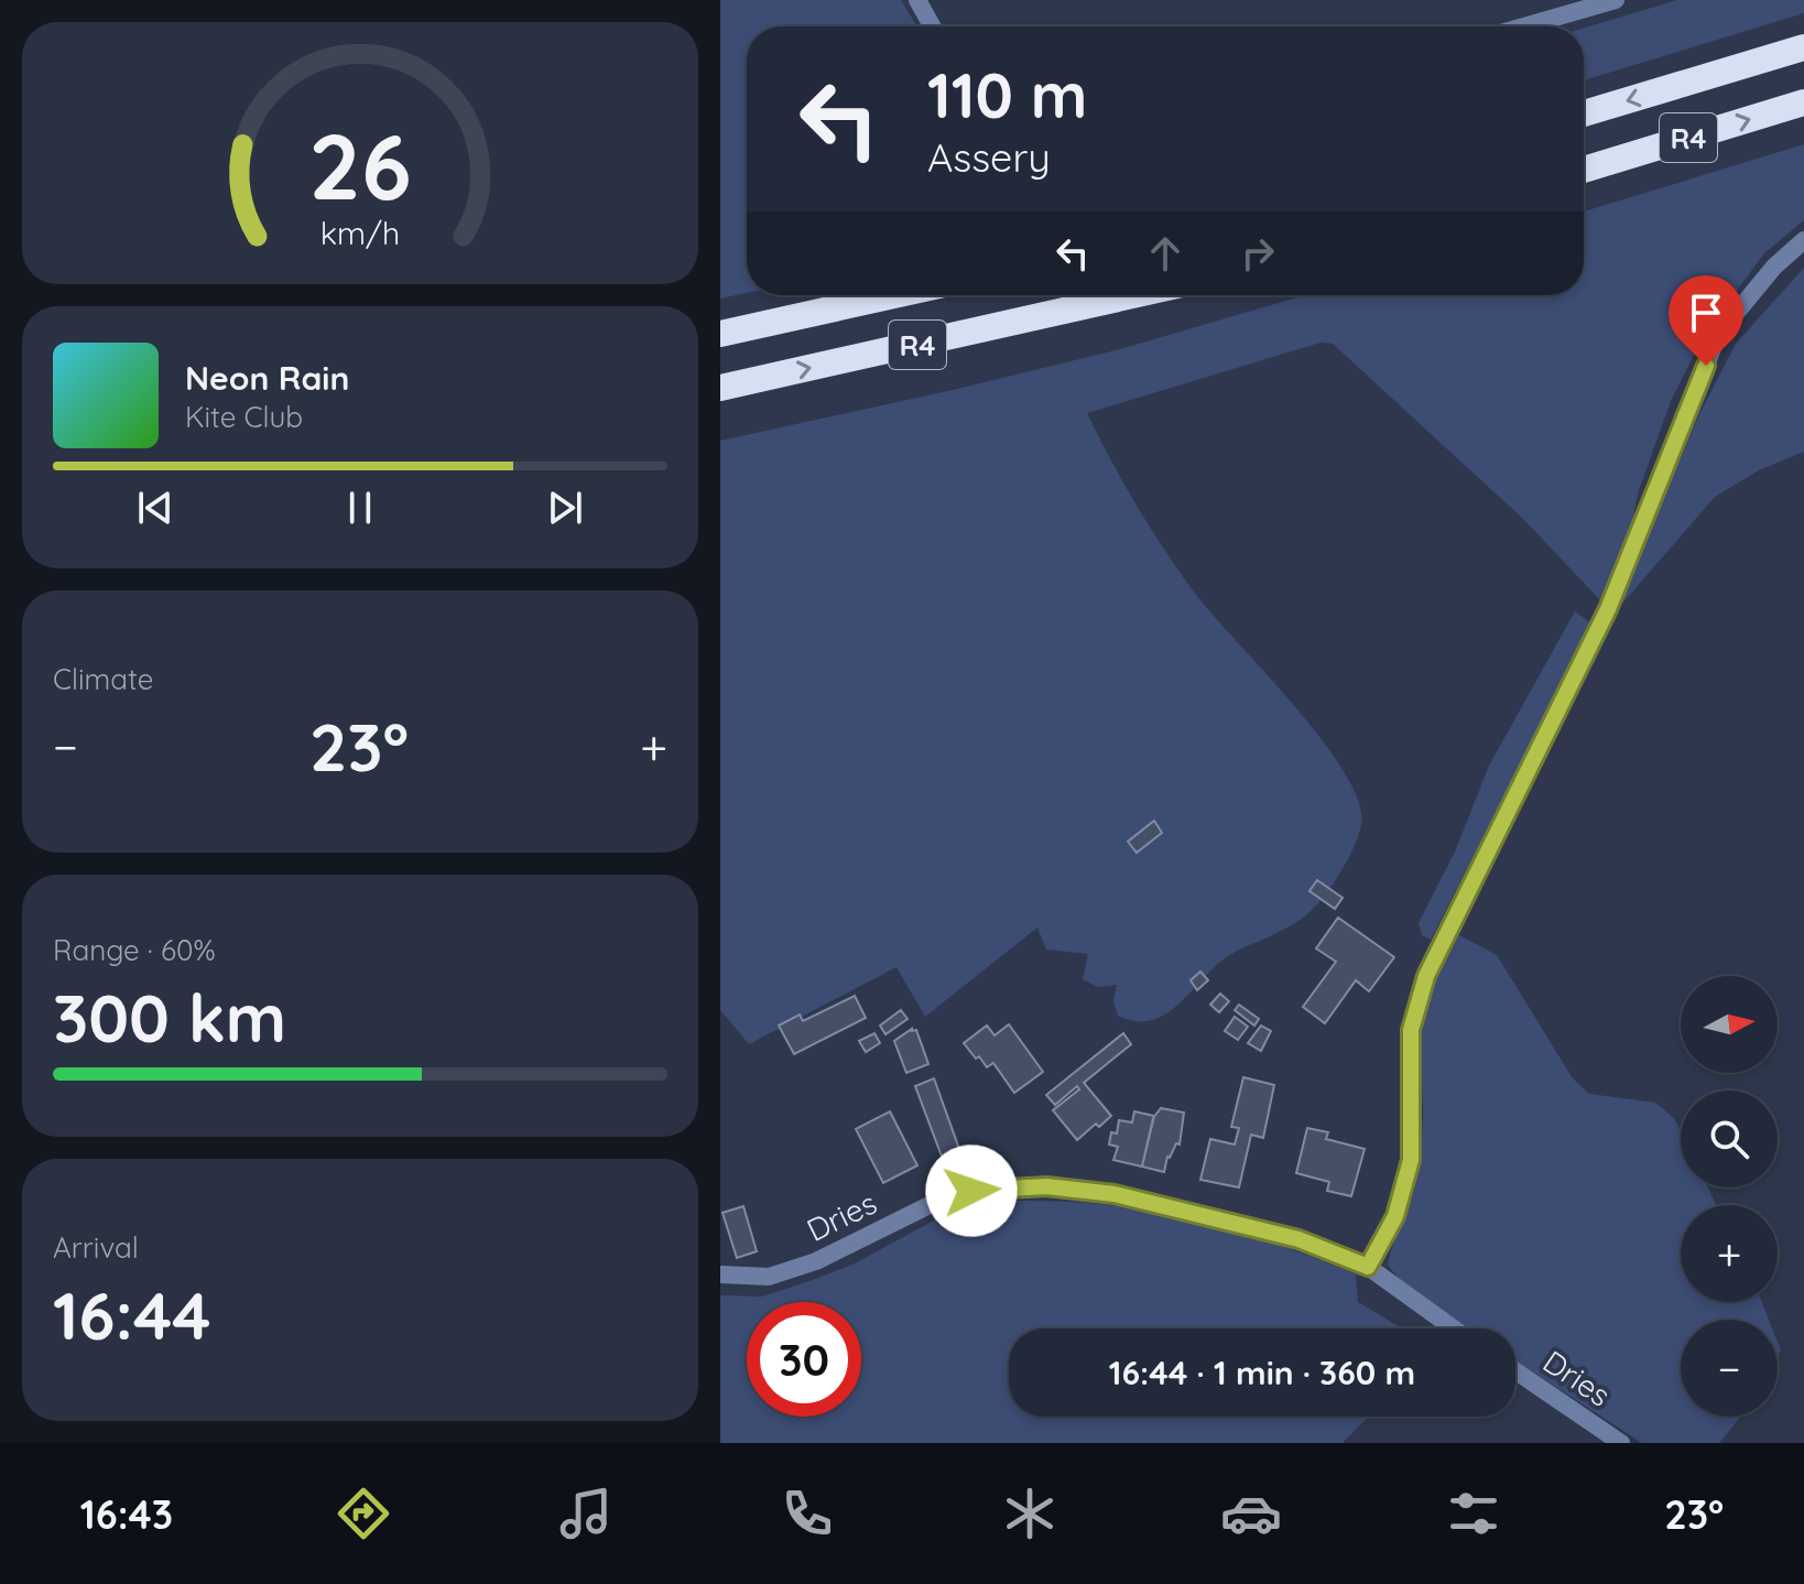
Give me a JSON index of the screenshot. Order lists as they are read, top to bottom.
{
  "streets": {
    "highway": ["R4"],
    "street": ["Dries"]
  },
  "north": "right",
  "page": {
    "turn": ["110 m", "Assery"],
    "song": ["Neon Rain", "Kite Club"],
    "tile": [
      "Climate",
      ["Range · 60%", "300 km"],
      ["Arrival", "16:44"]
    ],
    "heat": ["−", "23°", "+"],
    "map_buttons": ["+", "−"],
    "limit": "30",
    "trip": "16:44 · 1 min · 360 m",
    "tabs": ["16:43", "23°"],
    "gauge": ["26", "km/h"]
  }
}
